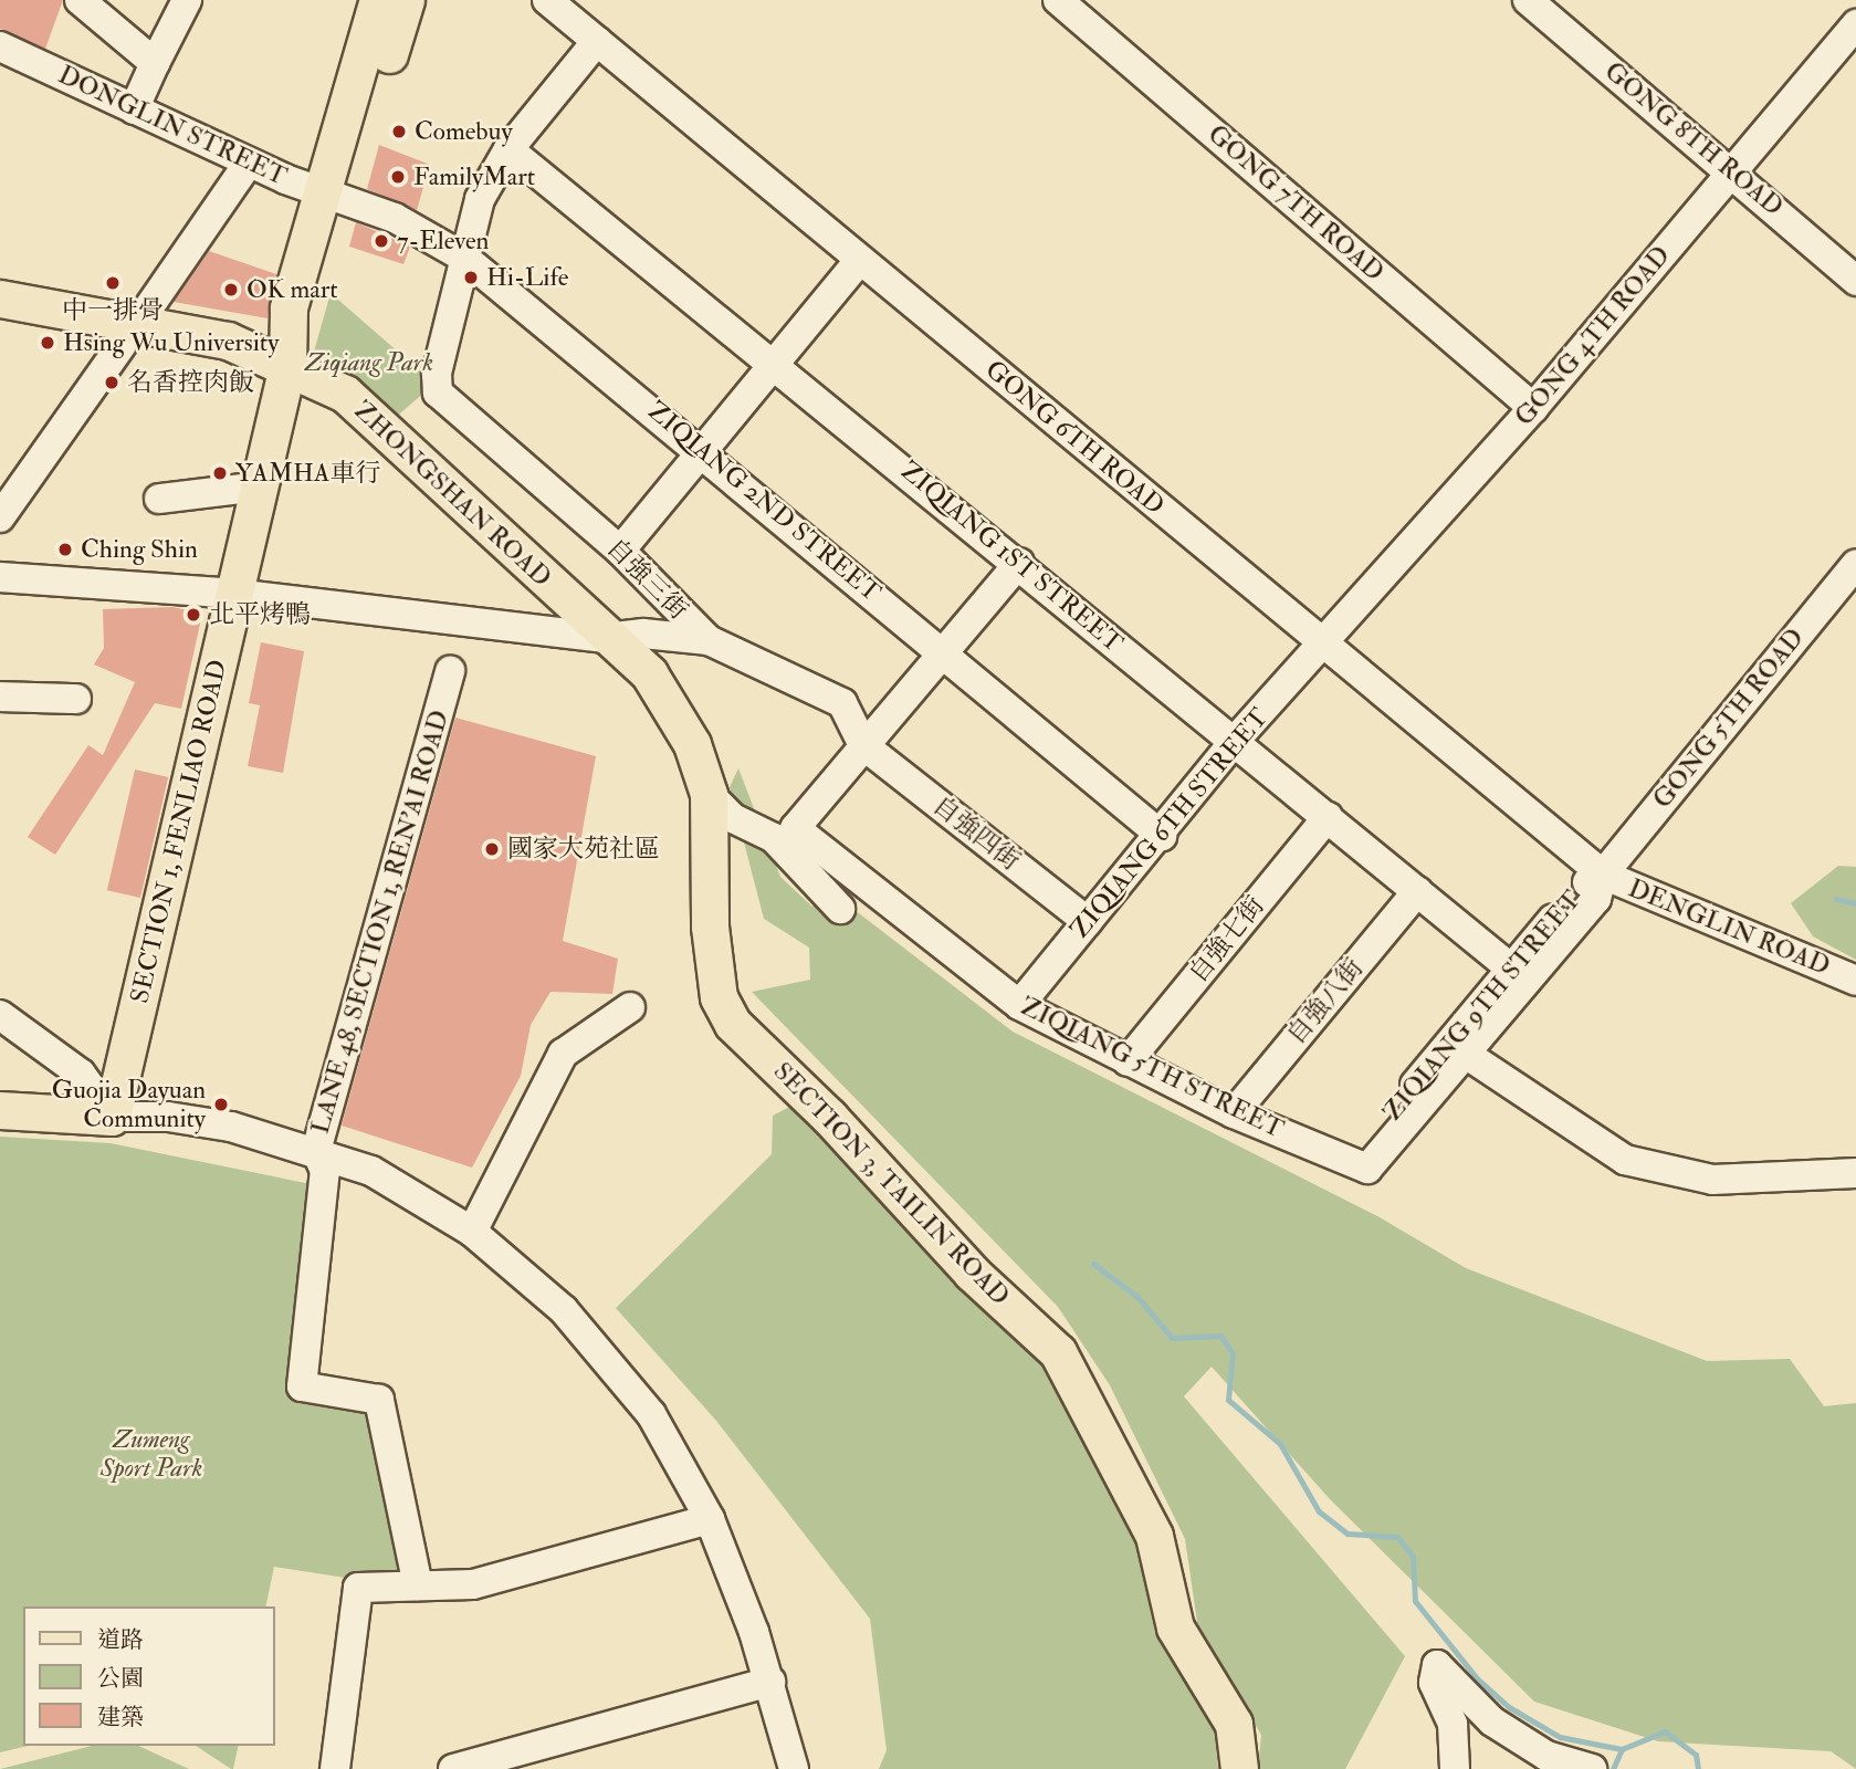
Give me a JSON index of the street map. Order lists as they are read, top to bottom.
{
  "streets": {
    "main road": ["ZHONGSHAN ROAD", "SECTION 1, FENLIAO ROAD", "SECTION 3, TAILIN ROAD"],
    "street": [
      "DONGLIN STREET",
      "GONG 8TH ROAD",
      "GONG 7TH ROAD",
      "GONG 4TH ROAD",
      "GONG 6TH ROAD",
      "ZIQIANG 2ND STREET",
      "ZIQIANG 1ST STREET",
      "自強三街",
      "GONG 5TH ROAD",
      "ZIQIANG 6TH STREET",
      "自強四街",
      "LANE 48, SECTION 1, REN'AI ROAD",
      "DENGLIN ROAD",
      "自強七街",
      "自強八街",
      "ZIQIANG 9TH STREET",
      "ZIQIANG 5TH STREET"
    ]
  },
  "crossings": [
    ["DONGLIN STREET", "ZIQIANG 2ND STREET"],
    ["DONGLIN STREET", "SECTION 1, FENLIAO ROAD"],
    ["GONG 8TH ROAD", "GONG 4TH ROAD"],
    ["GONG 7TH ROAD", "GONG 4TH ROAD"],
    ["GONG 4TH ROAD", "GONG 6TH ROAD"],
    ["GONG 4TH ROAD", "ZIQIANG 6TH STREET"],
    ["GONG 6TH ROAD", "GONG 5TH ROAD"],
    ["GONG 6TH ROAD", "ZIQIANG 6TH STREET"],
    ["GONG 6TH ROAD", "DENGLIN ROAD"],
    ["GONG 6TH ROAD", "ZIQIANG 9TH STREET"],
    ["ZHONGSHAN ROAD", "SECTION 1, FENLIAO ROAD"],
    ["ZHONGSHAN ROAD", "SECTION 3, TAILIN ROAD"],
    ["ZIQIANG 2ND STREET", "自強三街"],
    ["ZIQIANG 2ND STREET", "ZIQIANG 6TH STREET"],
    ["ZIQIANG 2ND STREET", "SECTION 1, FENLIAO ROAD"],
    ["ZIQIANG 2ND STREET", "ZIQIANG 5TH STREET"],
    ["ZIQIANG 1ST STREET", "ZIQIANG 6TH STREET"],
    ["ZIQIANG 1ST STREET", "自強七街"],
    ["ZIQIANG 1ST STREET", "自強八街"],
    ["ZIQIANG 1ST STREET", "ZIQIANG 9TH STREET"],
    ["ZIQIANG 1ST STREET", "ZIQIANG 5TH STREET"],
    ["自強三街", "自強四街"],
    ["自強三街", "ZIQIANG 5TH STREET"],
    ["GONG 5TH ROAD", "DENGLIN ROAD"],
    ["GONG 5TH ROAD", "ZIQIANG 9TH STREET"],
    ["ZIQIANG 6TH STREET", "自強四街"],
    ["ZIQIANG 6TH STREET", "ZIQIANG 5TH STREET"],
    ["自強四街", "ZIQIANG 5TH STREET"],
    ["DENGLIN ROAD", "ZIQIANG 9TH STREET"],
    ["自強七街", "ZIQIANG 5TH STREET"],
    ["自強八街", "ZIQIANG 5TH STREET"],
    ["ZIQIANG 9TH STREET", "ZIQIANG 5TH STREET"]
  ],
  "parks": ["Ziqiang Park", "Zumeng Sport Park"],
  "places": [
    "Comebuy",
    "FamilyMart",
    "7-Eleven",
    "Hi-Life",
    "中一排骨",
    "OK mart",
    "Hsing Wu University",
    "名香控肉飯",
    "YAMHA車行",
    "Ching Shin",
    "北平烤鴨",
    "國家大苑社區",
    "Guojia Dayuan Community"
  ],
  "legend": ["道路", "公園", "建築"]
}
